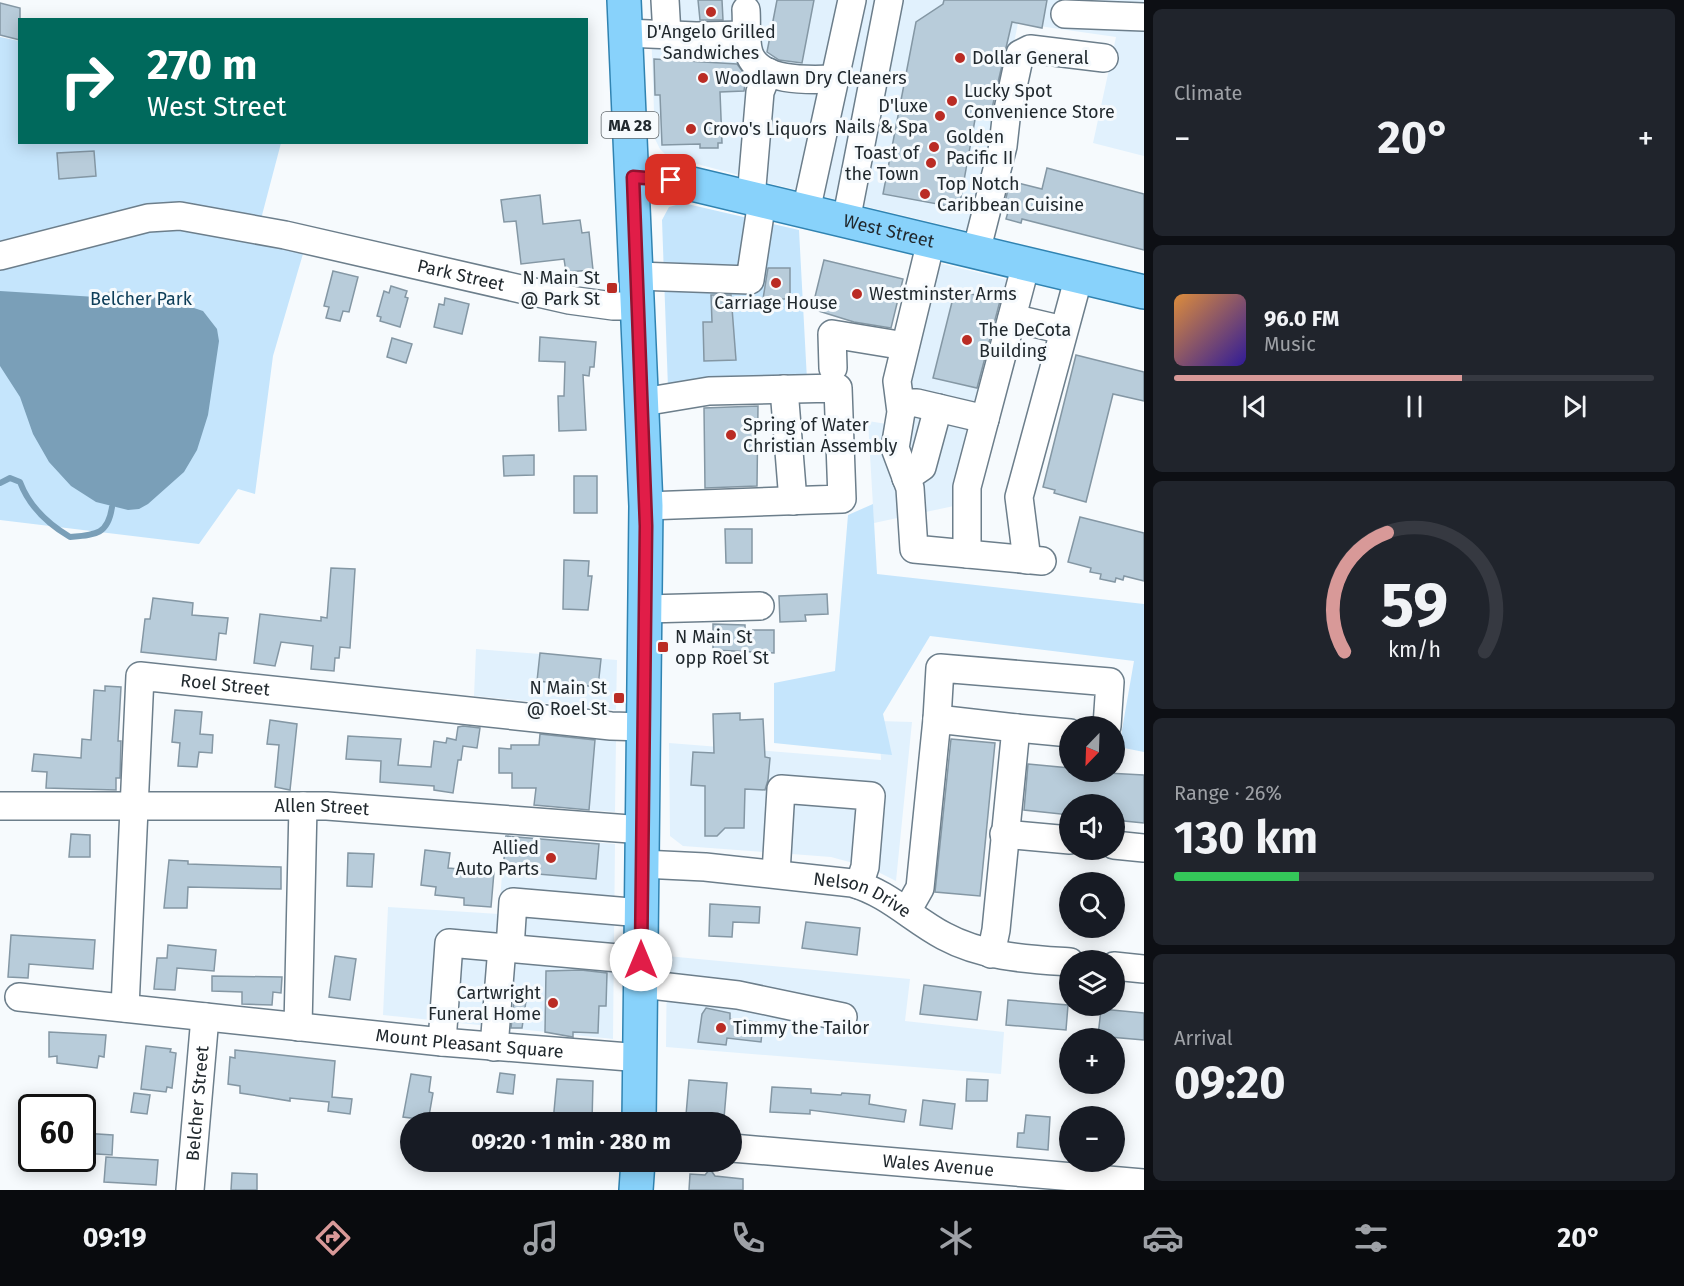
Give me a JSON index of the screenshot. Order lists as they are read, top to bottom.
{
  "streets": {
    "main road": ["MA 28", "West Street"],
    "street": [
      "Park Street",
      "Roel Street",
      "Allen Street",
      "Nelson Drive",
      "Mount Pleasant Square",
      "Belcher Street",
      "Wales Avenue"
    ]
  },
  "crossings": [
    ["MA 28", "West Street"],
    ["MA 28", "Park Street"],
    ["MA 28", "Roel Street"],
    ["MA 28", "Allen Street"],
    ["MA 28", "Nelson Drive"],
    ["MA 28", "Mount Pleasant Square"],
    ["West Street", "Park Street"],
    ["Roel Street", "Allen Street"],
    ["Roel Street", "Mount Pleasant Square"],
    ["Mount Pleasant Square", "Belcher Street"]
  ],
  "parks": ["Belcher Park"],
  "places": {
    "other": [
      "D'Angelo Grilled Sandwiches",
      "Dollar General",
      "Woodlawn Dry Cleaners",
      "Lucky Spot Convenience Store",
      "D'luxe Nails & Spa",
      "Crovo's Liquors",
      "Golden Pacific II",
      "Toast of the Town",
      "Top Notch Caribbean Cuisine",
      "Carriage House",
      "Westminster Arms",
      "The DeCota Building",
      "Spring of Water Christian Assembly",
      "Allied Auto Parts",
      "Cartwright Funeral Home",
      "Timmy the Tailor"
    ],
    "transit": ["N Main St @ Park St", "N Main St opp Roel St", "N Main St @ Roel St"]
  },
  "north": "bottom left",
  "page": {
    "tile": [
      "Climate",
      ["Range · 26%", "130 km"],
      ["Arrival", "09:20"]
    ],
    "turn": ["270 m", "West Street"],
    "heat": ["−", "20°", "+"],
    "song": ["96.0 FM", "Music"],
    "map_buttons": ["+", "−"],
    "limit": "60",
    "trip": "09:20 · 1 min · 280 m",
    "tabs": ["09:19", "20°"],
    "gauge": ["59", "km/h"]
  }
}
